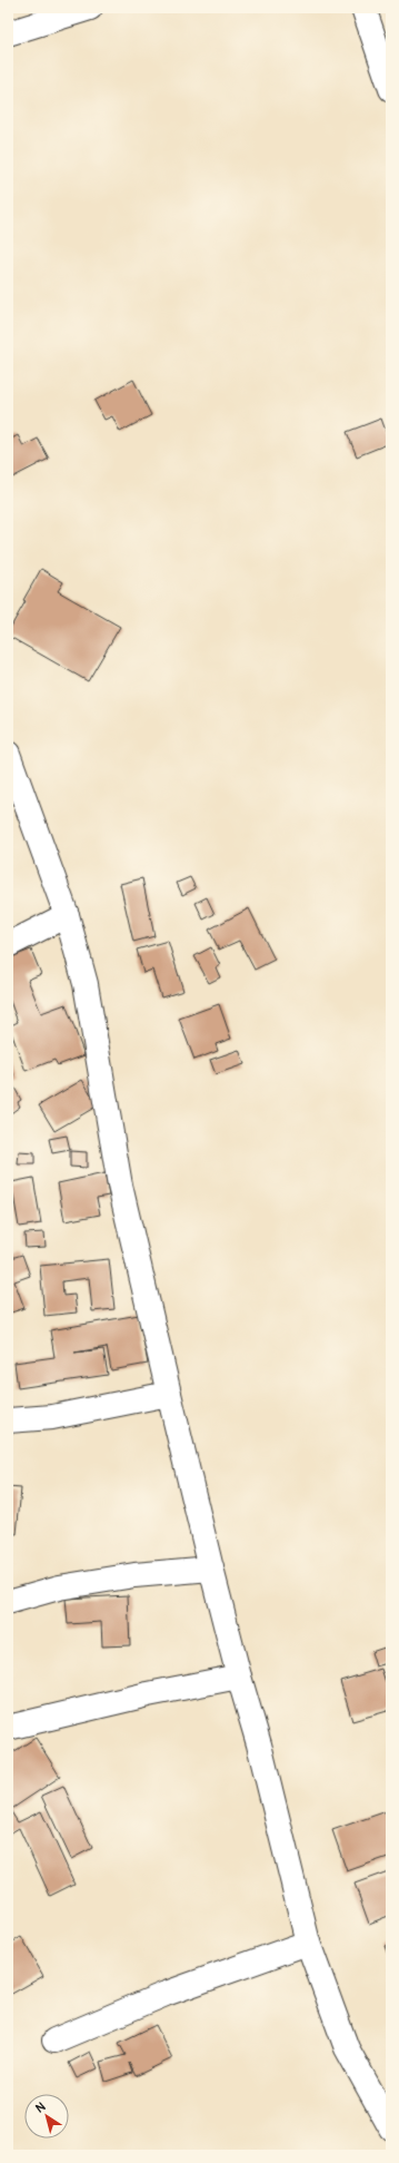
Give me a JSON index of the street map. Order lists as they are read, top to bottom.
{
  "north": "top left"
}
